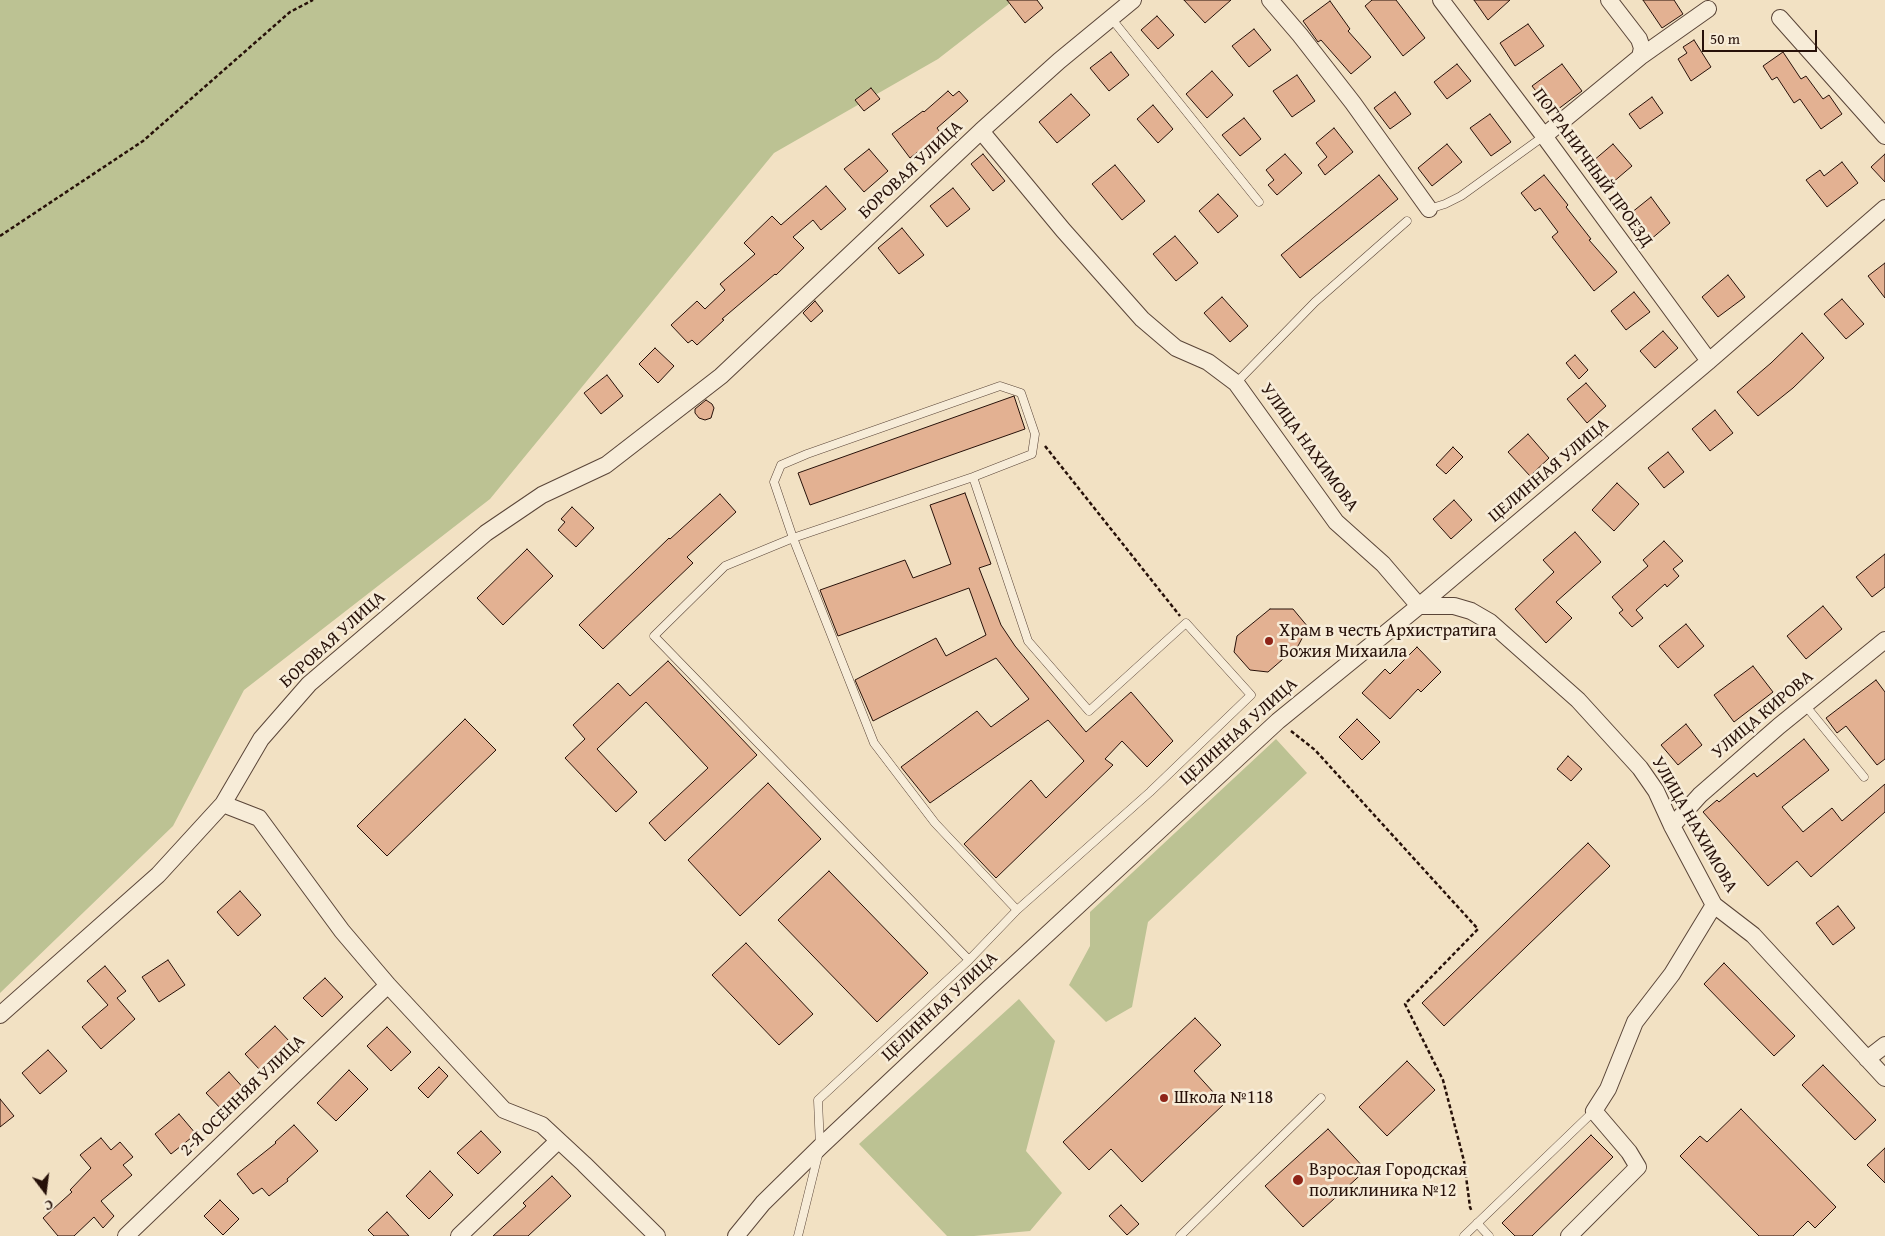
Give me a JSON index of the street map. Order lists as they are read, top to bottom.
{
  "streets": {
    "street": [
      "ПОГРАНИЧНЫЙ ПРОЕЗД",
      "БОРОВАЯ УЛИЦА",
      "УЛИЦА НАХИМОВА",
      "ЦЕЛИННАЯ УЛИЦА",
      "УЛИЦА КИРОВА",
      "2-Я ОСЕННЯЯ УЛИЦА"
    ]
  },
  "crossings": [
    ["ПОГРАНИЧНЫЙ ПРОЕЗД", "ЦЕЛИННАЯ УЛИЦА"],
    ["БОРОВАЯ УЛИЦА", "УЛИЦА НАХИМОВА"],
    ["УЛИЦА НАХИМОВА", "ЦЕЛИННАЯ УЛИЦА"],
    ["УЛИЦА НАХИМОВА", "УЛИЦА КИРОВА"]
  ],
  "places": ["Храм в честь Архистратига Божия Михаила", "Школа №118", "Взрослая Городская поликлиника №12"],
  "scale_bar": "50 m",
  "north": "bottom"
}
